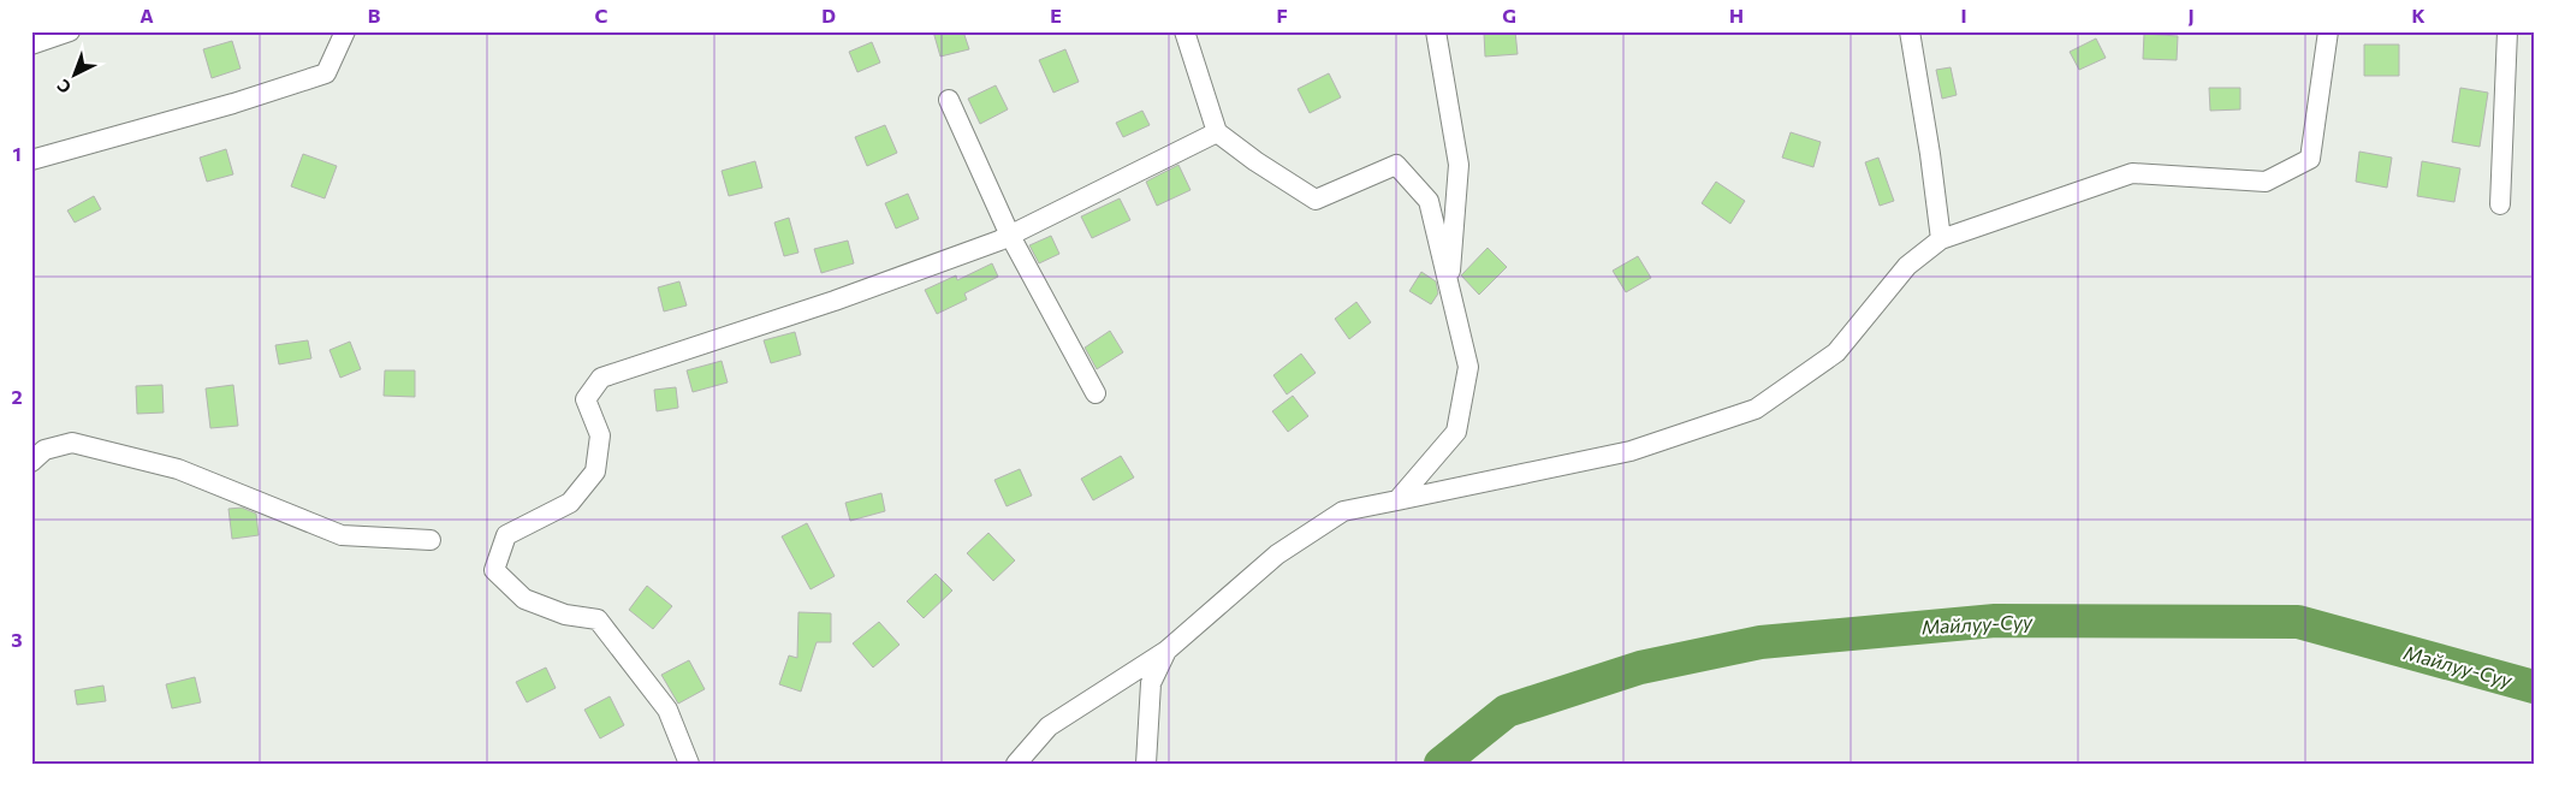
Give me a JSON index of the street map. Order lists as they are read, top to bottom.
{
  "water": ["Майлуу-Суу"],
  "north": "bottom left",
  "grid": {
    "columns": [
      "A",
      "B",
      "C",
      "D",
      "E",
      "F",
      "G",
      "H",
      "I",
      "J",
      "K"
    ],
    "rows": ["1", "2", "3"]
  }
}
